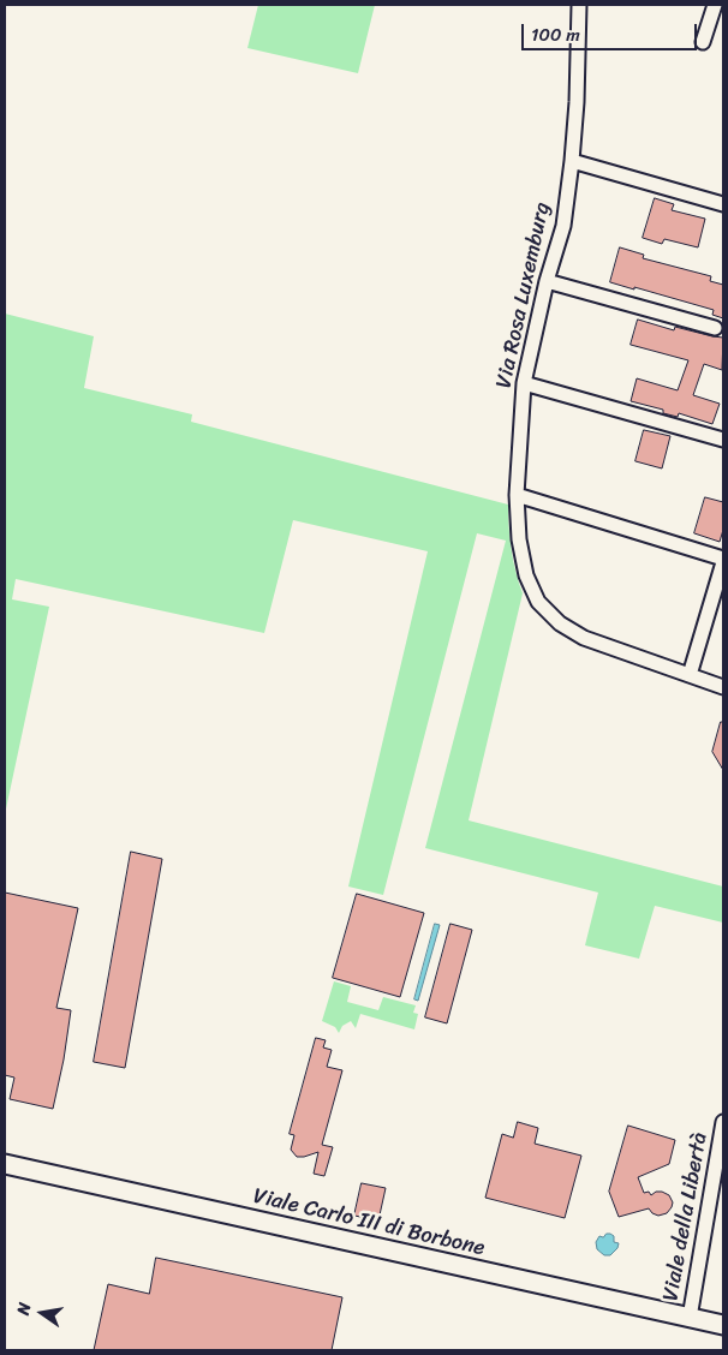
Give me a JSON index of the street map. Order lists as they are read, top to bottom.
{
  "streets": {
    "main road": ["Viale Carlo III di Borbone"],
    "street": ["Via Rosa Luxemburg", "Viale della Libertà"]
  },
  "crossings": [
    ["Viale della Libertà", "Viale Carlo III di Borbone"]
  ],
  "scale_bar": "100 m",
  "north": "left"
}
